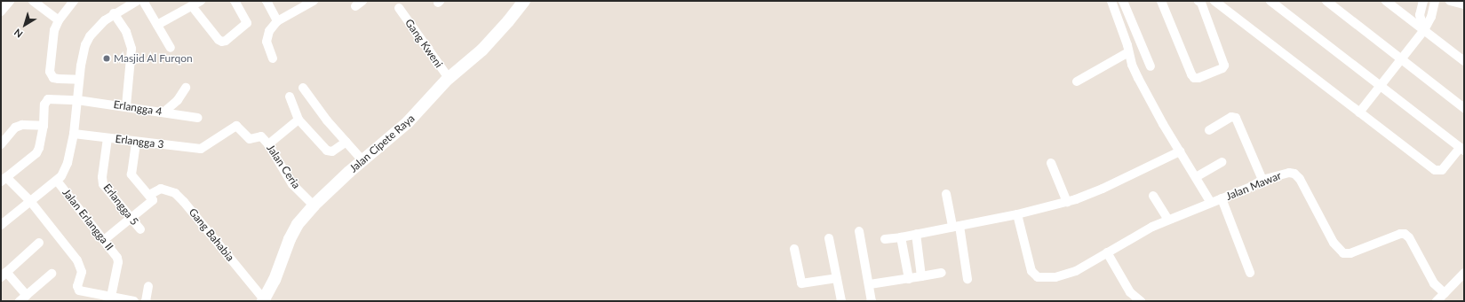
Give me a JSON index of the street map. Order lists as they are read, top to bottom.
{
  "streets": {
    "main road": ["Jalan Cipete Raya"],
    "street": [
      "Gang Kweni",
      "Erlangga 4",
      "Erlangga 3",
      "Jalan Ceria",
      "Jalan Mawar",
      "Erlangga 5",
      "Jalan Erlangga II",
      "Gang Bahabia"
    ]
  },
  "crossings": [
    ["Gang Kweni", "Jalan Cipete Raya"],
    ["Erlangga 3", "Jalan Ceria"],
    ["Erlangga 3", "Erlangga 5"],
    ["Jalan Cipete Raya", "Jalan Ceria"],
    ["Jalan Cipete Raya", "Gang Bahabia"]
  ],
  "places": ["Masjid Al Furqon"],
  "north": "bottom left"
}
